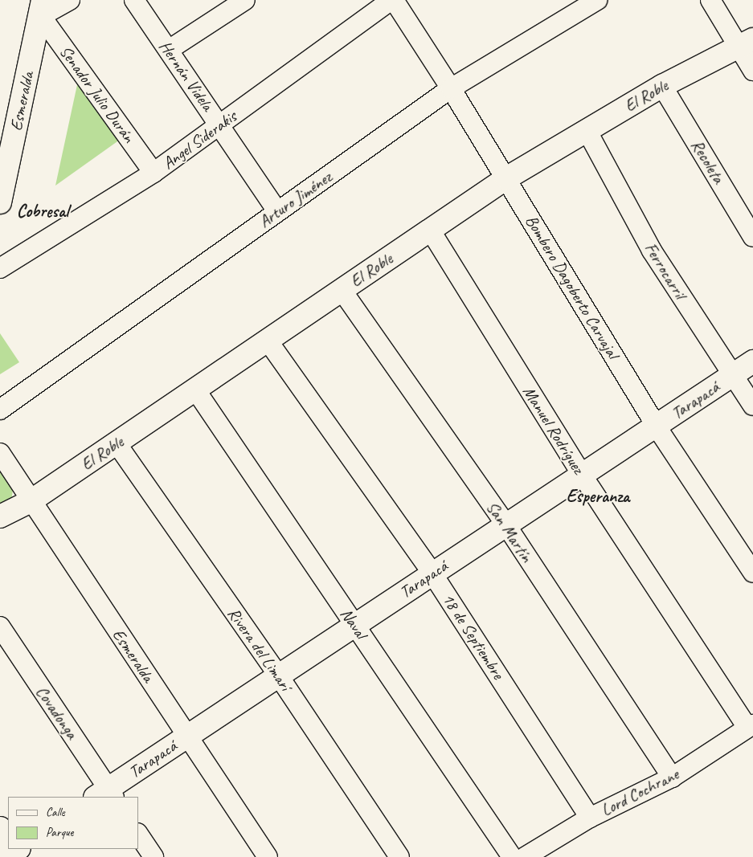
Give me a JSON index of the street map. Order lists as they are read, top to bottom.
{
  "streets": {
    "street": [
      "Hernán Videla",
      "Senador Julio Durán",
      "El Roble",
      "Esmeralda",
      "Angel Siderakis",
      "Recoleta",
      "Arturo Jiménez",
      "Ferrocarril",
      "Bombero Dagoberto Carvajal",
      "Tarapacá",
      "Manuel Rodríguez",
      "San Martín",
      "Naval",
      "18 de Septiembre",
      "Rivera del Limarí",
      "Covadonga",
      "Lord Cochrane"
    ]
  },
  "crossings": [
    ["Hernán Videla", "Angel Siderakis"],
    ["Hernán Videla", "Arturo Jiménez"],
    ["Senador Julio Durán", "Esmeralda"],
    ["Senador Julio Durán", "Angel Siderakis"],
    ["El Roble", "Esmeralda"],
    ["El Roble", "Recoleta"],
    ["El Roble", "Ferrocarril"],
    ["El Roble", "Bombero Dagoberto Carvajal"],
    ["El Roble", "Manuel Rodríguez"],
    ["El Roble", "San Martín"],
    ["El Roble", "Naval"],
    ["El Roble", "18 de Septiembre"],
    ["El Roble", "Rivera del Limarí"],
    ["Esmeralda", "Tarapacá"],
    ["Angel Siderakis", "Bombero Dagoberto Carvajal"],
    ["Arturo Jiménez", "Bombero Dagoberto Carvajal"],
    ["Ferrocarril", "Tarapacá"],
    ["Bombero Dagoberto Carvajal", "Tarapacá"],
    ["Tarapacá", "Manuel Rodríguez"],
    ["Tarapacá", "San Martín"],
    ["Tarapacá", "Naval"],
    ["Tarapacá", "18 de Septiembre"],
    ["Tarapacá", "Rivera del Limarí"],
    ["Tarapacá", "Covadonga"],
    ["Manuel Rodríguez", "Lord Cochrane"],
    ["San Martín", "Lord Cochrane"],
    ["18 de Septiembre", "Lord Cochrane"]
  ],
  "districts": ["Cobresal", "Esperanza"],
  "legend": ["Calle", "Parque"]
}
